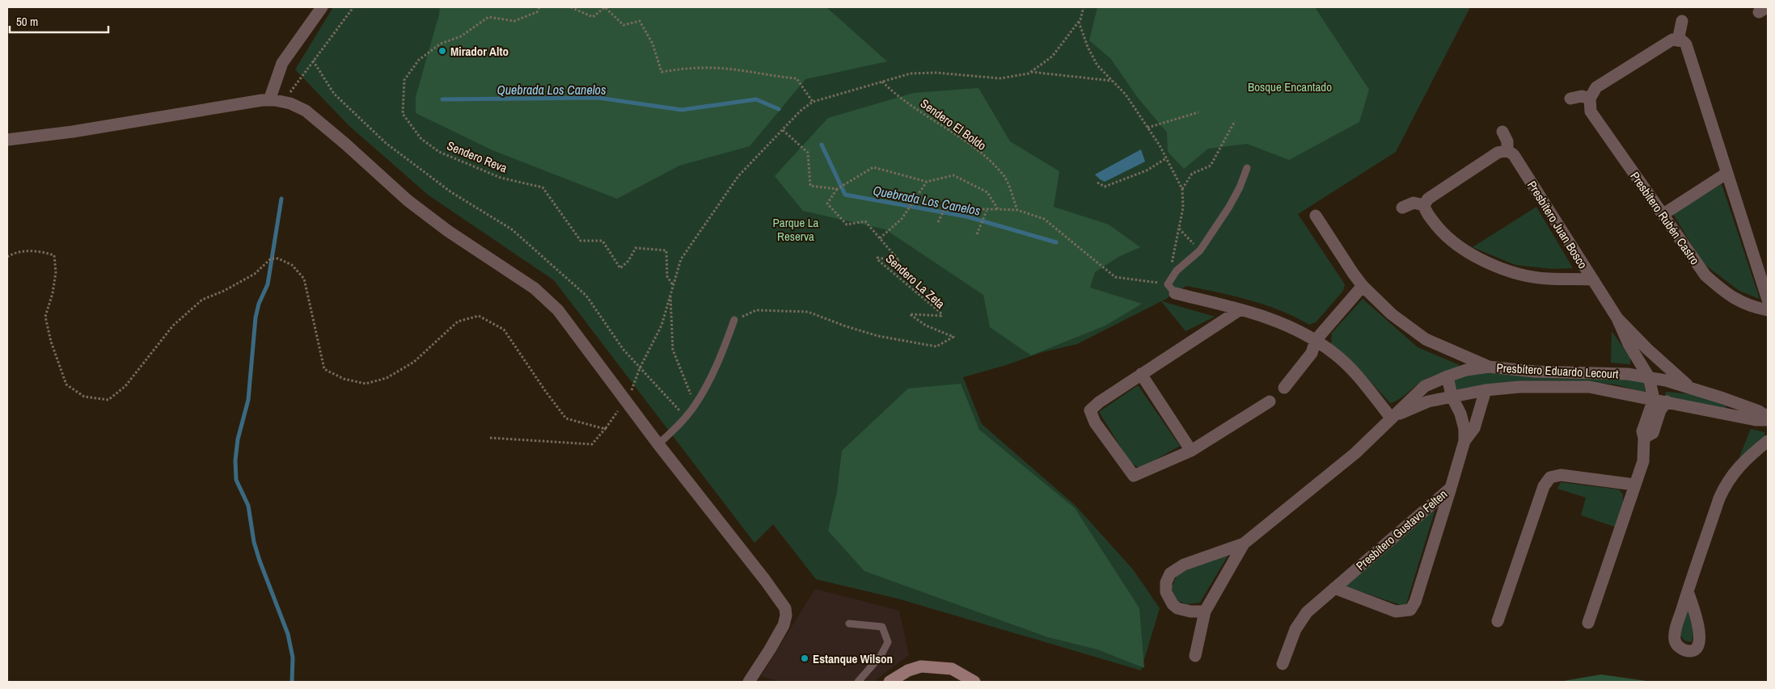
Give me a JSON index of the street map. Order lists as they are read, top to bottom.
{
  "streets": {
    "street": [
      "Presbítero Rubén Castro",
      "Presbítero Juan Bosco",
      "Presbítero Eduardo Lecourt",
      "Presbítero Gustavo Felten"
    ],
    "path": ["Sendero El Boldo", "Sendero Reva", "Sendero La Zeta"]
  },
  "crossings": [
    ["Presbítero Juan Bosco", "Presbítero Eduardo Lecourt"],
    ["Presbítero Eduardo Lecourt", "Presbítero Gustavo Felten"]
  ],
  "water": ["Quebrada Los Canelos"],
  "parks": ["Bosque Encantado", "Parque La Reserva"],
  "places": ["Mirador Alto", "Estanque Wilson"],
  "scale_bar": "50 m"
}
